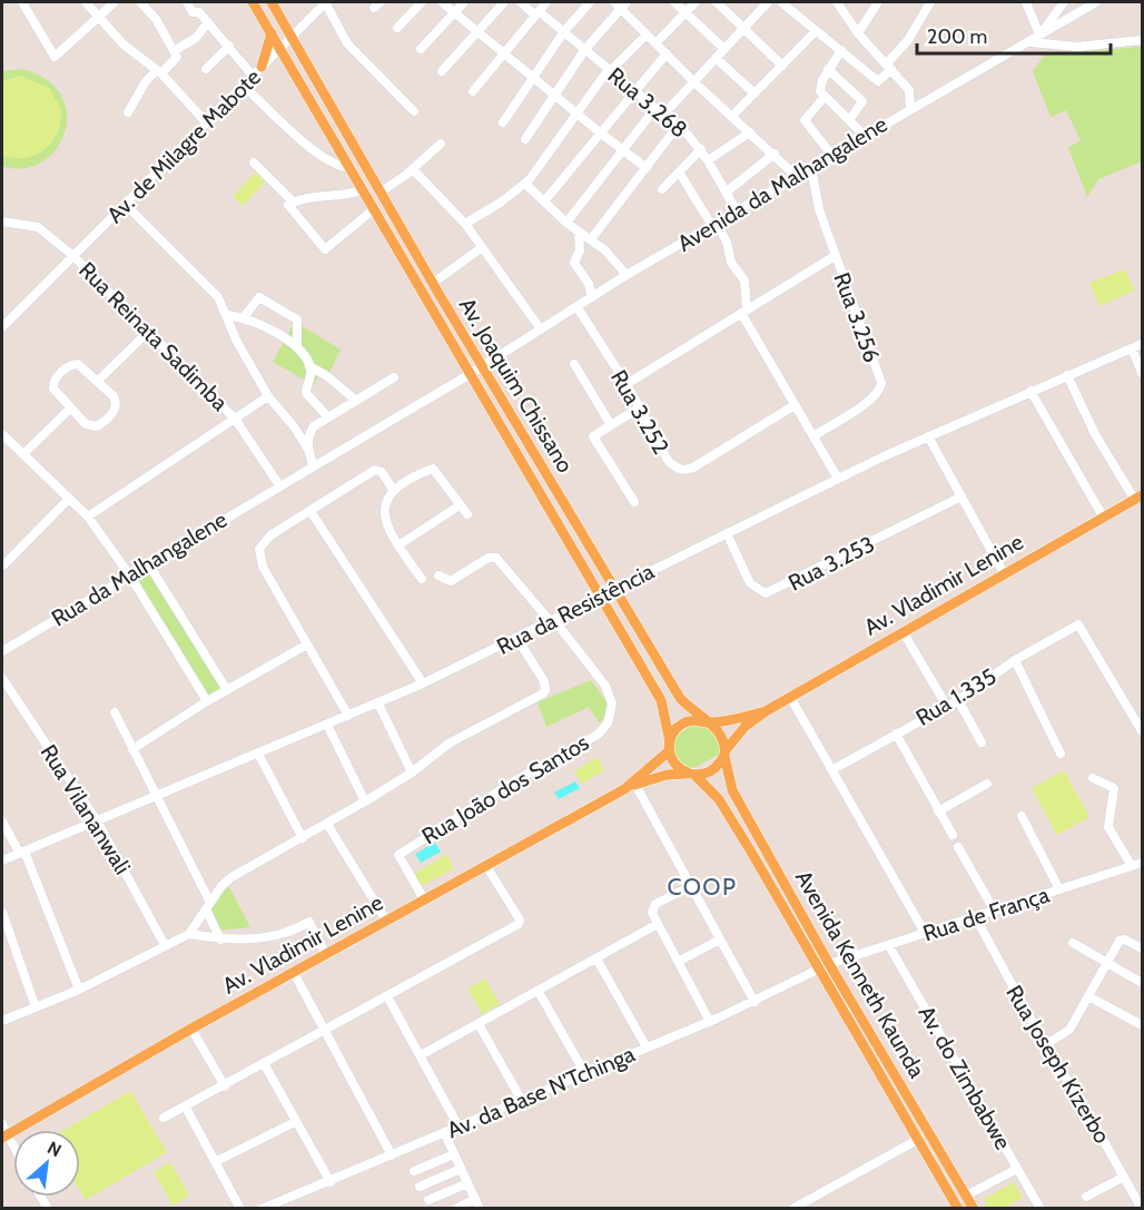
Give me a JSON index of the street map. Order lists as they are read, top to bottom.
{
  "streets": {
    "main road": ["Av. Joaquim Chissano", "Av. Vladimir Lenine", "Avenida Kenneth Kaunda"],
    "street": [
      "Rua 3.268",
      "Av. de Milagre Mabote",
      "Avenida da Malhangalene",
      "Rua 3.256",
      "Rua Reinata Sadimba",
      "Rua 3.252",
      "Rua 3.253",
      "Rua da Malhangalene",
      "Rua da Resistência",
      "Rua 1.335",
      "Rua João dos Santos",
      "Rua Vilananwali",
      "Rua de França",
      "Rua Joseph Kizerbo",
      "Av. do Zimbabwe",
      "Av. da Base N'Tchinga"
    ]
  },
  "crossings": [
    ["Rua 3.268", "Avenida da Malhangalene"],
    ["Av. de Milagre Mabote", "Rua Reinata Sadimba"],
    ["Av. de Milagre Mabote", "Av. Joaquim Chissano"],
    ["Avenida da Malhangalene", "Rua 3.256"],
    ["Avenida da Malhangalene", "Av. Joaquim Chissano"],
    ["Avenida da Malhangalene", "Rua 3.252"],
    ["Avenida da Malhangalene", "Rua da Malhangalene"],
    ["Rua Reinata Sadimba", "Rua da Malhangalene"],
    ["Av. Joaquim Chissano", "Rua da Malhangalene"],
    ["Av. Joaquim Chissano", "Av. Vladimir Lenine"],
    ["Av. Joaquim Chissano", "Rua da Resistência"],
    ["Av. Joaquim Chissano", "Avenida Kenneth Kaunda"],
    ["Rua 3.253", "Rua da Resistência"],
    ["Av. Vladimir Lenine", "Rua João dos Santos"],
    ["Av. Vladimir Lenine", "Avenida Kenneth Kaunda"],
    ["Rua da Resistência", "Rua João dos Santos"],
    ["Rua da Resistência", "Rua Vilananwali"],
    ["Rua de França", "Avenida Kenneth Kaunda"],
    ["Rua de França", "Rua Joseph Kizerbo"],
    ["Rua de França", "Av. do Zimbabwe"],
    ["Rua de França", "Av. da Base N'Tchinga"],
    ["Avenida Kenneth Kaunda", "Av. da Base N'Tchinga"]
  ],
  "districts": ["COOP"],
  "scale_bar": "200 m",
  "north": "top right"
}
